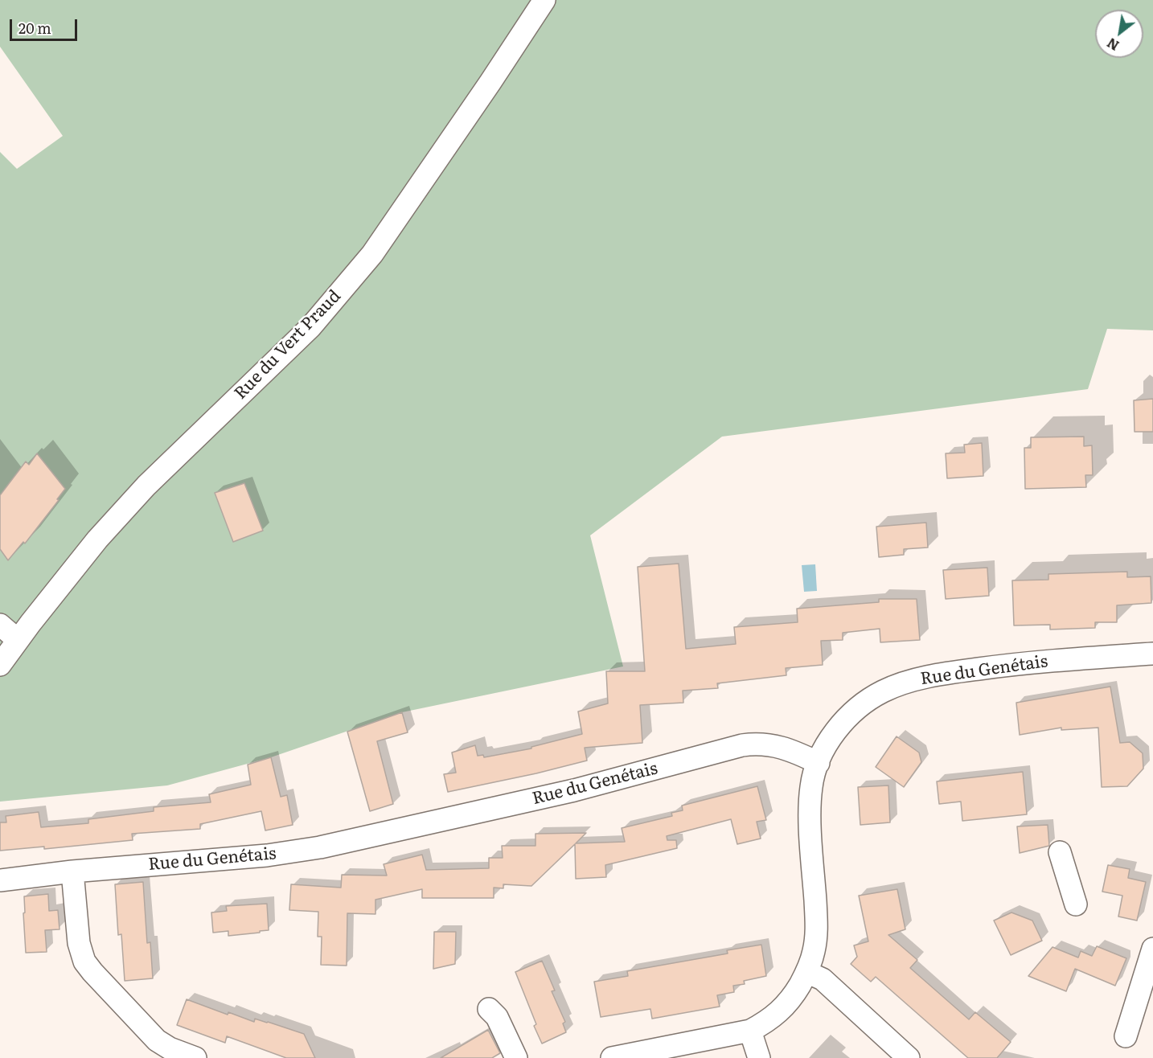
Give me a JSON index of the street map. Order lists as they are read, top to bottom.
{
  "streets": {
    "street": ["Rue du Vert Praud", "Rue du Genétais"]
  },
  "scale_bar": "20 m",
  "north": "bottom left"
}
